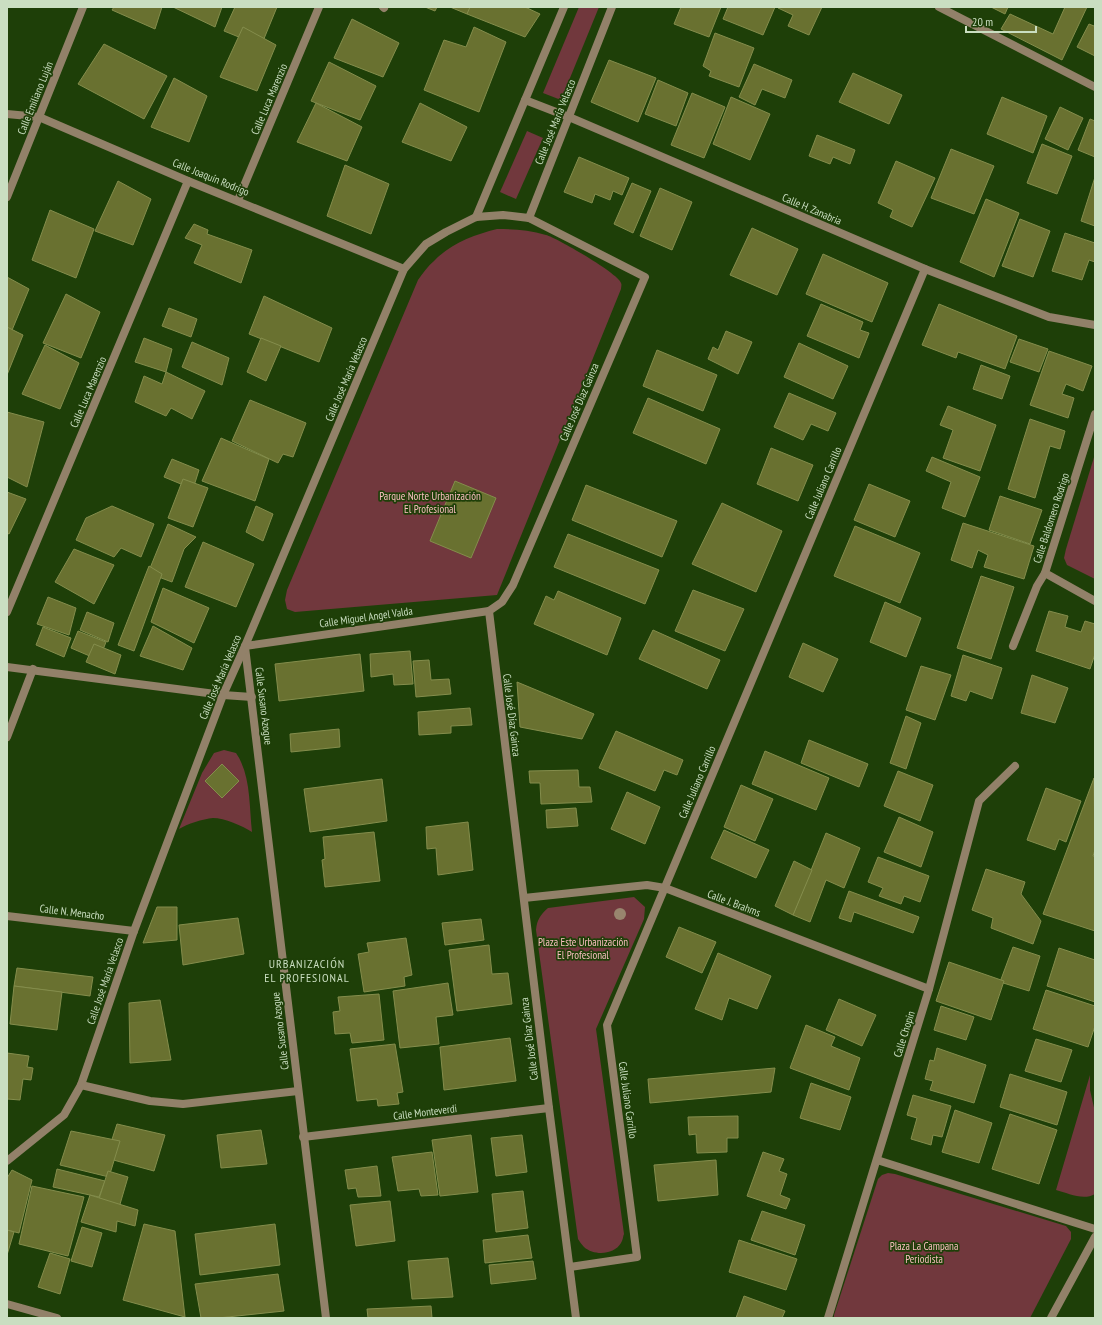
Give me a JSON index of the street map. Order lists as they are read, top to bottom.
{
  "streets": {
    "street": [
      "Calle Emiliano Luján",
      "Calle Luca Marenzio",
      "Calle José María Velasco",
      "Calle Joaquín Rodrigo",
      "Calle H. Zanabria",
      "Calle José Díaz Gainza",
      "Calle Juliano Carrillo",
      "Calle Baldomero Rodrigo",
      "Calle Miguel Angel Valda",
      "Calle Susano Azogue",
      "Calle J. Brahms",
      "Calle N. Menacho",
      "Calle Chopin",
      "Calle Monteverdi"
    ]
  },
  "crossings": [
    ["Calle Emiliano Luján", "Calle Joaquín Rodrigo"],
    ["Calle Luca Marenzio", "Calle Joaquín Rodrigo"],
    ["Calle José María Velasco", "Calle Joaquín Rodrigo"],
    ["Calle José María Velasco", "Calle H. Zanabria"],
    ["Calle José María Velasco", "Calle José Díaz Gainza"],
    ["Calle José María Velasco", "Calle Miguel Angel Valda"],
    ["Calle José María Velasco", "Calle Susano Azogue"],
    ["Calle José María Velasco", "Calle N. Menacho"],
    ["Calle H. Zanabria", "Calle Juliano Carrillo"],
    ["Calle José Díaz Gainza", "Calle Juliano Carrillo"],
    ["Calle José Díaz Gainza", "Calle Miguel Angel Valda"],
    ["Calle José Díaz Gainza", "Calle J. Brahms"],
    ["Calle José Díaz Gainza", "Calle Monteverdi"],
    ["Calle Juliano Carrillo", "Calle J. Brahms"],
    ["Calle Miguel Angel Valda", "Calle Susano Azogue"],
    ["Calle Susano Azogue", "Calle Monteverdi"],
    ["Calle J. Brahms", "Calle Chopin"]
  ],
  "districts": ["URBANIZACIÓN EL PROFESIONAL"],
  "parks": ["Parque Norte Urbanización El Profesional", "Plaza Este Urbanización El Profesional", "Plaza La Campana Periodista"],
  "scale_bar": "20 m"
}
